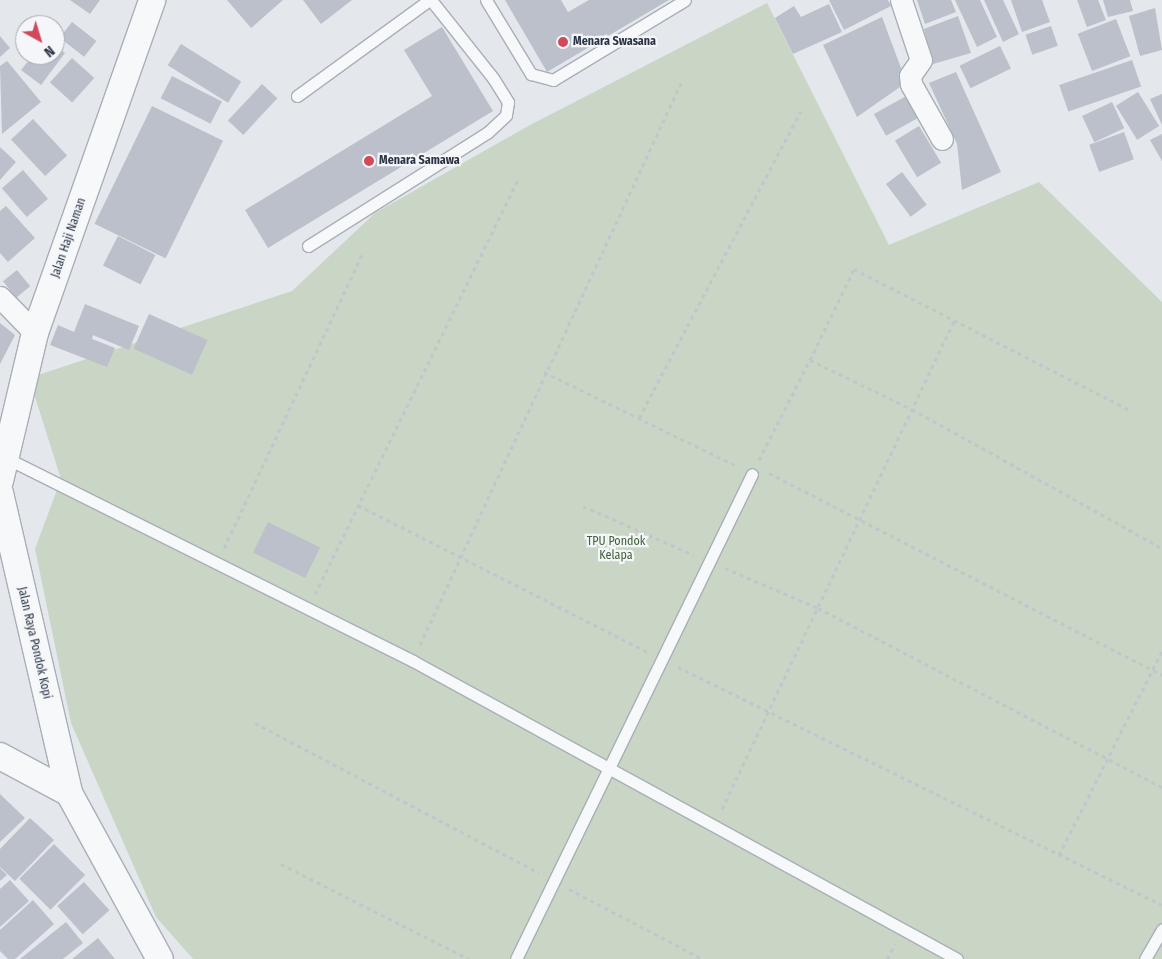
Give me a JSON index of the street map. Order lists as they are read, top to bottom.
{
  "streets": {
    "street": ["Jalan Haji Naman", "Jalan Raya Pondok Kopi"]
  },
  "parks": ["TPU Pondok Kelapa"],
  "places": ["Menara Swasana", "Menara Samawa"],
  "north": "bottom right"
}
